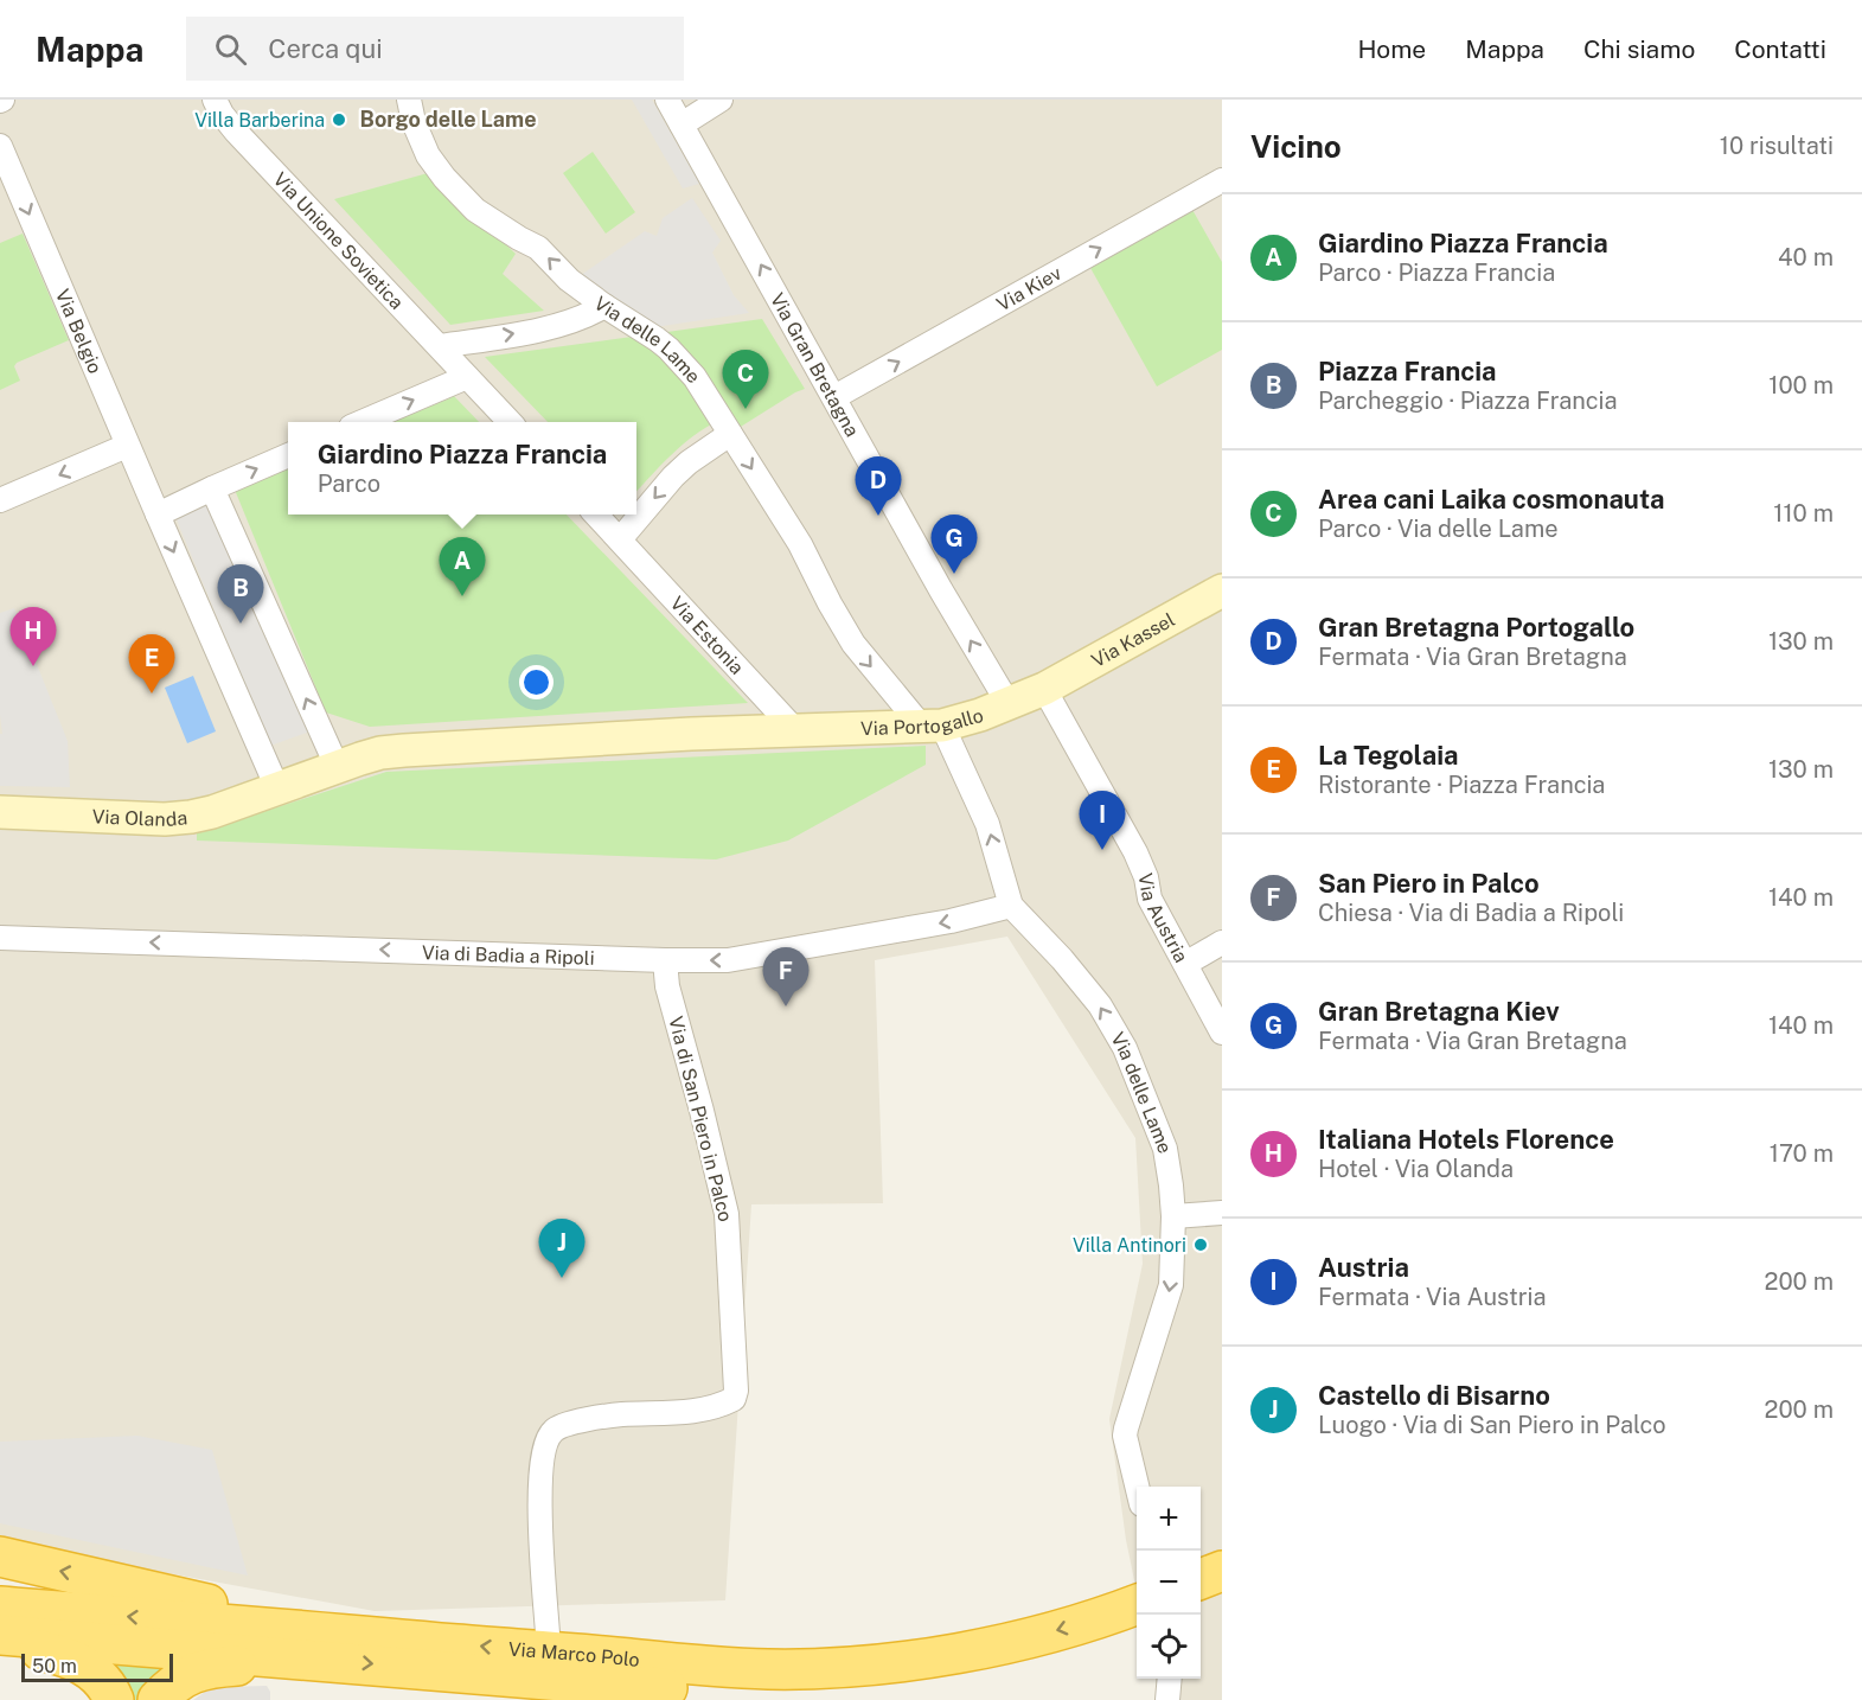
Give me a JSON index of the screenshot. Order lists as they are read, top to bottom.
{
  "streets": {
    "highway": ["Via Marco Polo"],
    "main road": ["Via Kassel", "Via Portogallo", "Via Olanda"],
    "street": [
      "Via Unione Sovietica",
      "Via Kiev",
      "Via Belgio",
      "Via delle Lame",
      "Via Gran Bretagna",
      "Via Estonia",
      "Via Austria",
      "Via di Badia a Ripoli",
      "Via di San Piero in Palco"
    ]
  },
  "crossings": [
    ["Via Kiev", "Via Gran Bretagna"],
    ["Via Belgio", "Via Olanda"],
    ["Via delle Lame", "Via Portogallo"],
    ["Via delle Lame", "Via di Badia a Ripoli"],
    ["Via Gran Bretagna", "Via Portogallo"],
    ["Via Estonia", "Via Portogallo"],
    ["Via Kassel", "Via Portogallo"],
    ["Via Kassel", "Via Austria"],
    ["Via Portogallo", "Via Olanda"],
    ["Via Portogallo", "Via Austria"],
    ["Via di Badia a Ripoli", "Via di San Piero in Palco"]
  ],
  "one_way": ["Via Kiev", "Via Gran Bretagna", "Via di Badia a Ripoli"],
  "districts": ["Borgo delle Lame"],
  "places": ["Villa Barberina", "Villa Antinori"],
  "scale_bar": "50 m",
  "page": {
    "header": "Mappa",
    "search": "Cerca qui",
    "nav": [
      "Home",
      "Mappa",
      "Chi siamo",
      "Contatti"
    ],
    "heading": ["Vicino", "10 risultati"],
    "list": [
      {
        "mark": "A",
        "name": "Giardino Piazza Francia",
        "note": "Parco · Piazza Francia",
        "value": "40 m"
      },
      {
        "mark": "B",
        "name": "Piazza Francia",
        "note": "Parcheggio · Piazza Francia",
        "value": "100 m"
      },
      {
        "mark": "C",
        "name": "Area cani Laika cosmonauta",
        "note": "Parco · Via delle Lame",
        "value": "110 m"
      },
      {
        "mark": "D",
        "name": "Gran Bretagna Portogallo",
        "note": "Fermata · Via Gran Bretagna",
        "value": "130 m"
      },
      {
        "mark": "E",
        "name": "La Tegolaia",
        "note": "Ristorante · Piazza Francia",
        "value": "130 m"
      },
      {
        "mark": "F",
        "name": "San Piero in Palco",
        "note": "Chiesa · Via di Badia a Ripoli",
        "value": "140 m"
      },
      {
        "mark": "G",
        "name": "Gran Bretagna Kiev",
        "note": "Fermata · Via Gran Bretagna",
        "value": "140 m"
      },
      {
        "mark": "H",
        "name": "Italiana Hotels Florence",
        "note": "Hotel · Via Olanda",
        "value": "170 m"
      },
      {
        "mark": "I",
        "name": "Austria",
        "note": "Fermata · Via Austria",
        "value": "200 m"
      },
      {
        "mark": "J",
        "name": "Castello di Bisarno",
        "note": "Luogo · Via di San Piero in Palco",
        "value": "200 m"
      }
    ],
    "pins": [
      "C",
      "D",
      "G",
      "A",
      "B",
      "H",
      "E",
      "I",
      "F",
      "J"
    ],
    "popup": ["Giardino Piazza Francia", "Parco"],
    "map_buttons": ["+", "−"],
    "scale": "50 m"
  }
}
